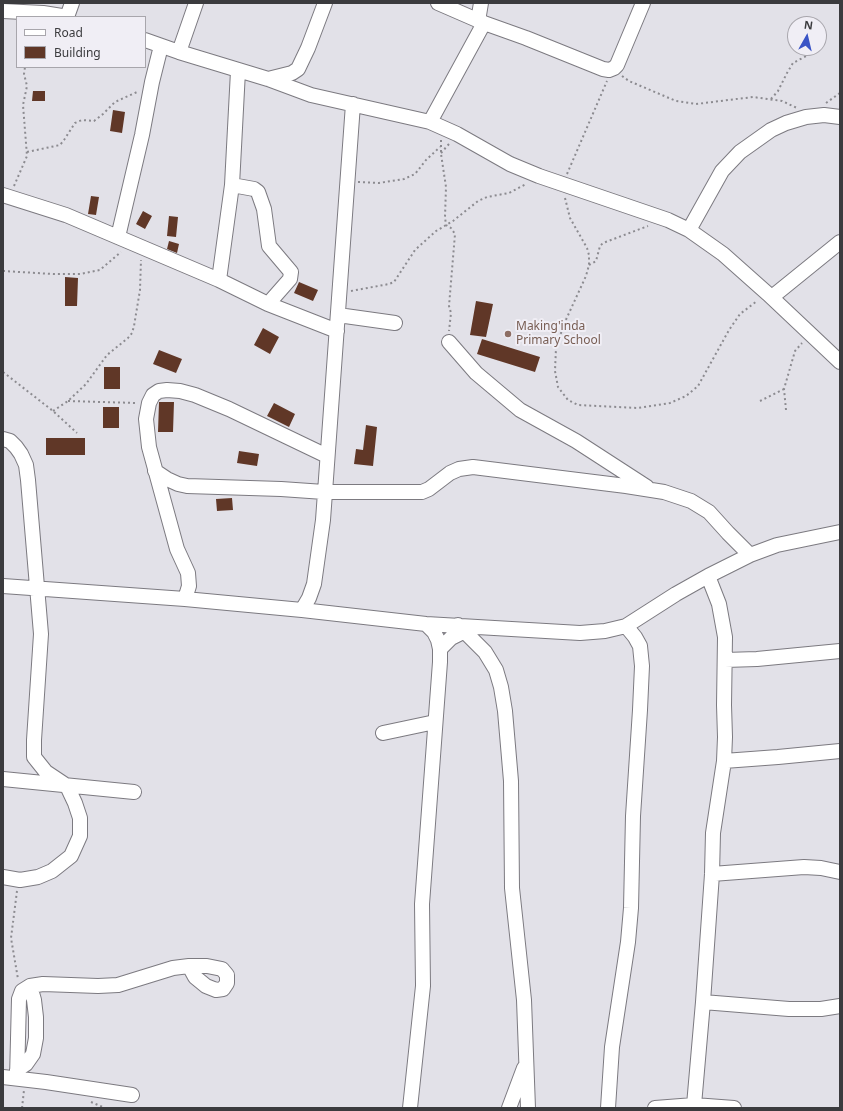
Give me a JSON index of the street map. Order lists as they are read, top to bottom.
{
  "places": ["Making'inda Primary School"],
  "legend": ["Road", "Building"],
  "north": "top"
}
